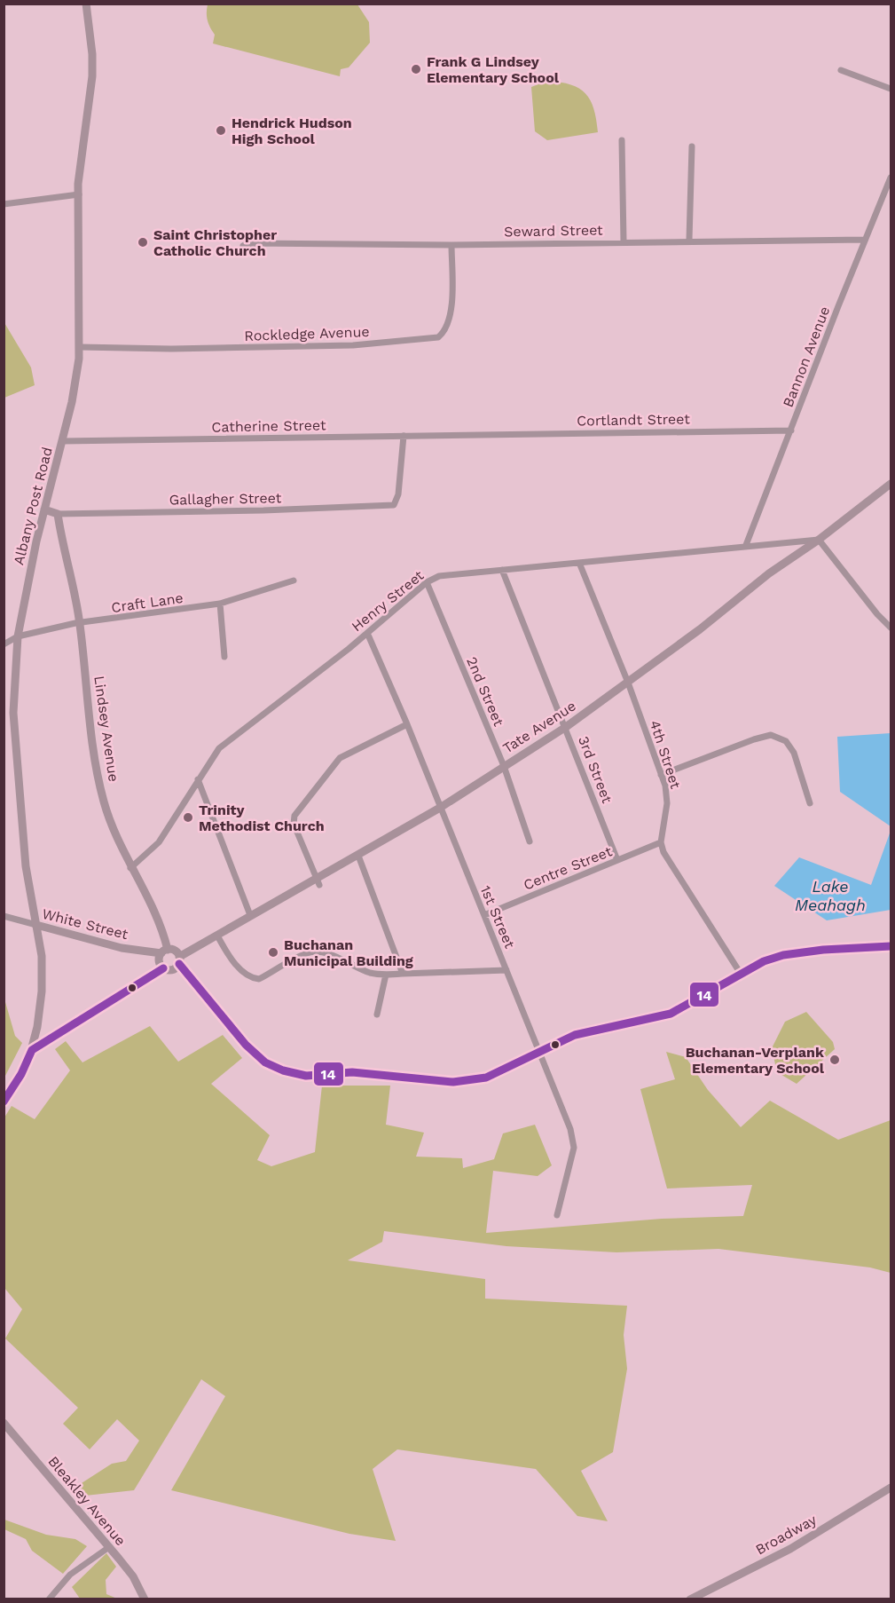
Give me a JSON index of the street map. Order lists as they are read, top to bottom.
{
  "streets": {
    "street": [
      "Seward Street",
      "Rockledge Avenue",
      "Bannon Avenue",
      "Cortlandt Street",
      "Catherine Street",
      "Gallagher Street",
      "Albany Post Road",
      "Henry Street",
      "Craft Lane",
      "2nd Street",
      "Tate Avenue",
      "Lindsey Avenue",
      "4th Street",
      "3rd Street",
      "Centre Street",
      "1st Street",
      "White Street",
      "Bleakley Avenue",
      "Broadway"
    ]
  },
  "crossings": [
    ["Seward Street", "Rockledge Avenue"],
    ["Seward Street", "Bannon Avenue"],
    ["Rockledge Avenue", "Albany Post Road"],
    ["Bannon Avenue", "Cortlandt Street"],
    ["Bannon Avenue", "Henry Street"],
    ["Cortlandt Street", "Catherine Street"],
    ["Catherine Street", "Gallagher Street"],
    ["Catherine Street", "Albany Post Road"],
    ["Gallagher Street", "Lindsey Avenue"],
    ["Albany Post Road", "Craft Lane"],
    ["Albany Post Road", "White Street"],
    ["Henry Street", "2nd Street"],
    ["Henry Street", "Tate Avenue"],
    ["Henry Street", "Lindsey Avenue"],
    ["Henry Street", "4th Street"],
    ["Henry Street", "3rd Street"],
    ["Henry Street", "1st Street"],
    ["Craft Lane", "Lindsey Avenue"],
    ["2nd Street", "Tate Avenue"],
    ["Tate Avenue", "Lindsey Avenue"],
    ["Tate Avenue", "4th Street"],
    ["Tate Avenue", "3rd Street"],
    ["Tate Avenue", "1st Street"],
    ["Tate Avenue", "White Street"],
    ["Lindsey Avenue", "White Street"],
    ["4th Street", "Centre Street"],
    ["3rd Street", "Centre Street"],
    ["Centre Street", "1st Street"]
  ],
  "water": ["Lake Meahagh"],
  "places": [
    "Frank G Lindsey Elementary School",
    "Hendrick Hudson High School",
    "Saint Christopher Catholic Church",
    "Trinity Methodist Church",
    "Buchanan Municipal Building",
    "Buchanan-Verplank Elementary School"
  ],
  "lines": ["transit line 14"]
}
